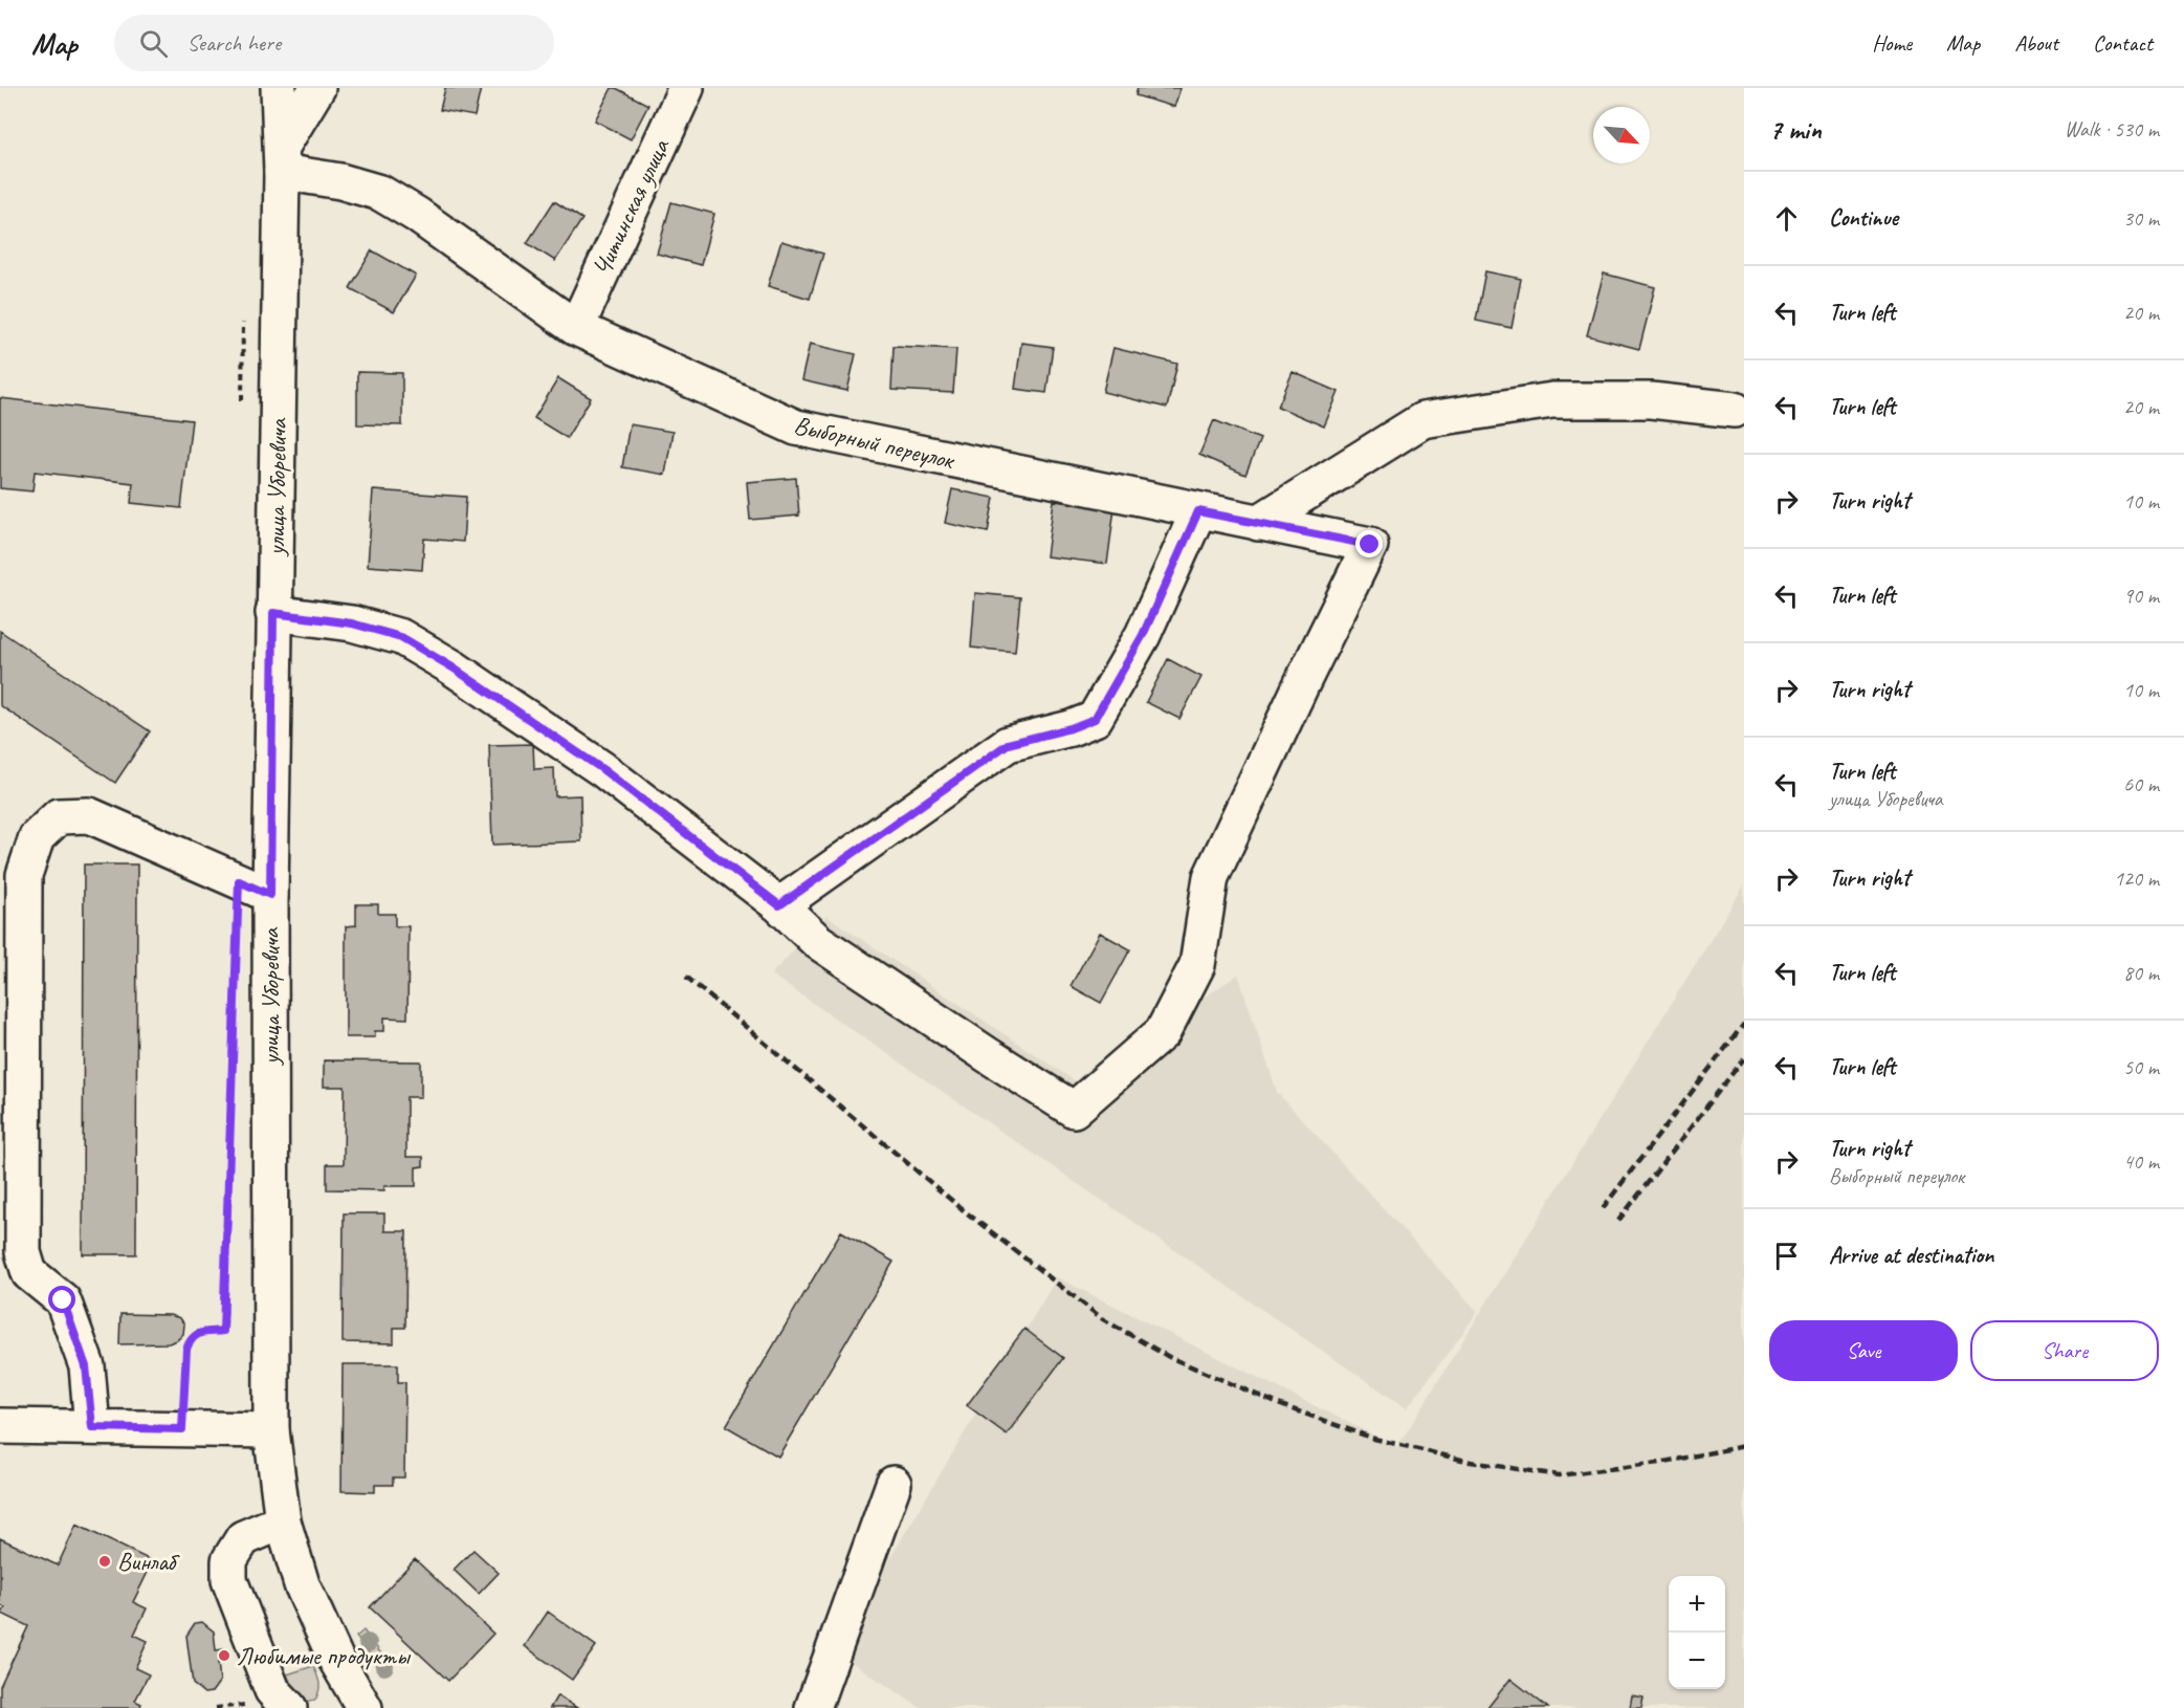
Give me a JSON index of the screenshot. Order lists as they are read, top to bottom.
{
  "streets": {
    "street": ["Читинская улица", "Выборный переулок", "улица Уборевича"]
  },
  "crossings": [
    ["Читинская улица", "Выборный переулок"],
    ["Выборный переулок", "улица Уборевича"]
  ],
  "places": ["Винлаб", "Любимые продукты"],
  "north": "bottom right",
  "page": {
    "header": "Map",
    "search": "Search here",
    "nav": [
      "Home",
      "Map",
      "About",
      "Contact"
    ],
    "heading": ["7 min", "Walk · 530 m"],
    "list": [
      ["Continue", "30 m"],
      ["Turn left", "20 m"],
      ["Turn left", "20 m"],
      ["Turn right", "10 m"],
      ["Turn left", "90 m"],
      ["Turn right", "10 m"],
      ["Turn left", "улица Уборевича", "60 m"],
      ["Turn right", "120 m"],
      ["Turn left", "80 m"],
      ["Turn left", "50 m"],
      ["Turn right", "Выборный переулок", "40 m"],
      "Arrive at destination"
    ],
    "buttons": ["Save", "Share"],
    "map_buttons": ["+", "−"]
  }
}
